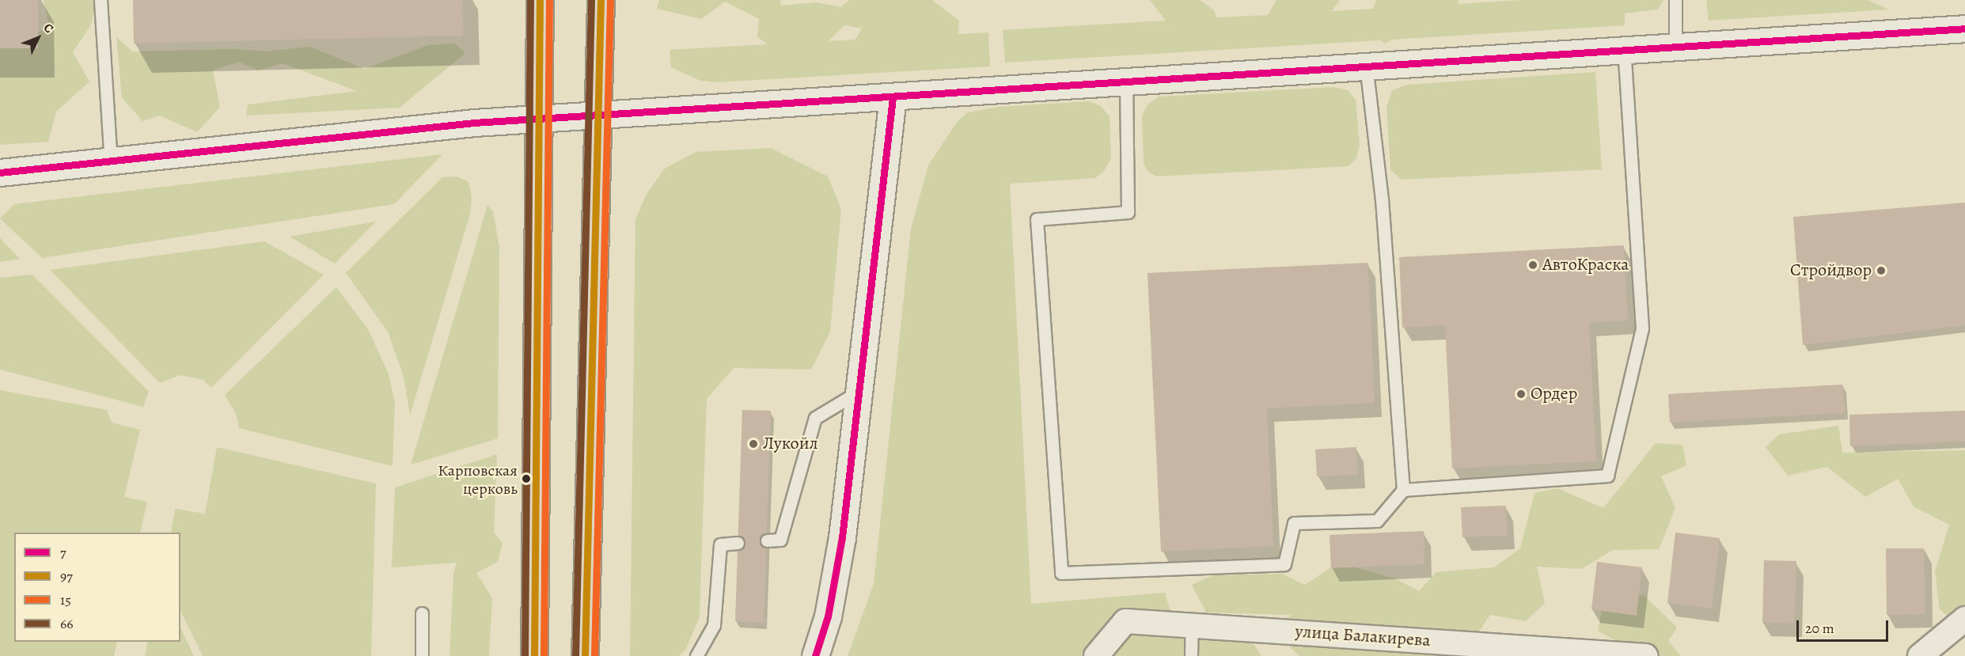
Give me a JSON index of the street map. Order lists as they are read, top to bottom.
{
  "streets": {
    "street": ["улица Балакирева"]
  },
  "places": [
    "АвтоКраска",
    "Стройдвор",
    "Ордер",
    "Лукойл",
    "Карповская церковь"
  ],
  "lines": [
    "transit line 97",
    "transit line 15",
    "transit line 66",
    "transit line 7"
  ],
  "legend": [
    "7",
    "97",
    "15",
    "66"
  ],
  "scale_bar": "20 m",
  "north": "top right"
}
